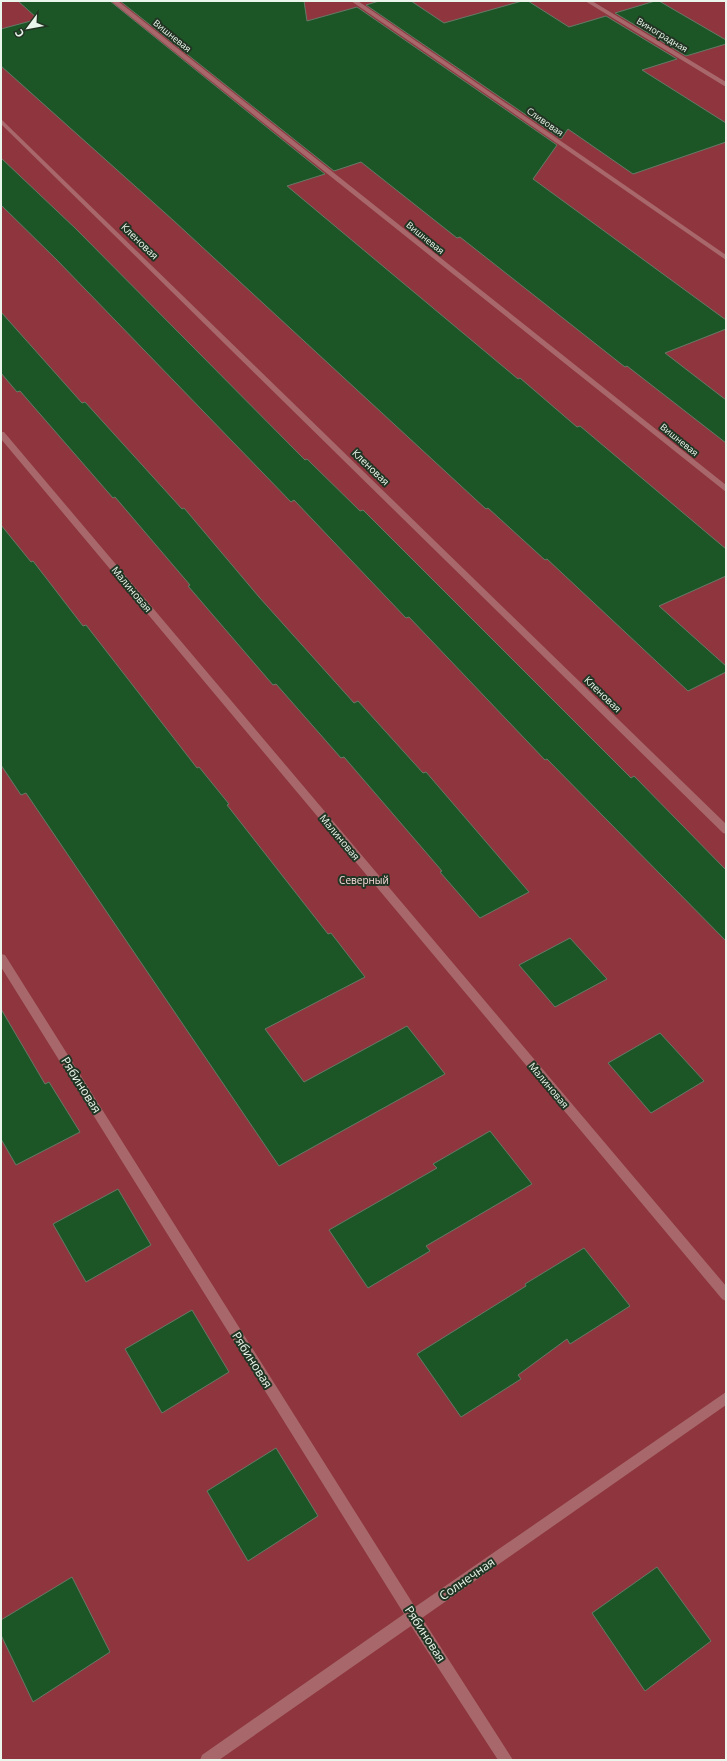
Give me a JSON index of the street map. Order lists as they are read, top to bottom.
{
  "streets": {
    "street": [
      "Виноградная",
      "Вишневая",
      "Сливовая",
      "Кленовая",
      "Малиновая",
      "Рябиновая",
      "Солнечная"
    ]
  },
  "crossings": [
    ["Рябиновая", "Солнечная"]
  ],
  "parks": ["Северный"],
  "north": "bottom left"
}
